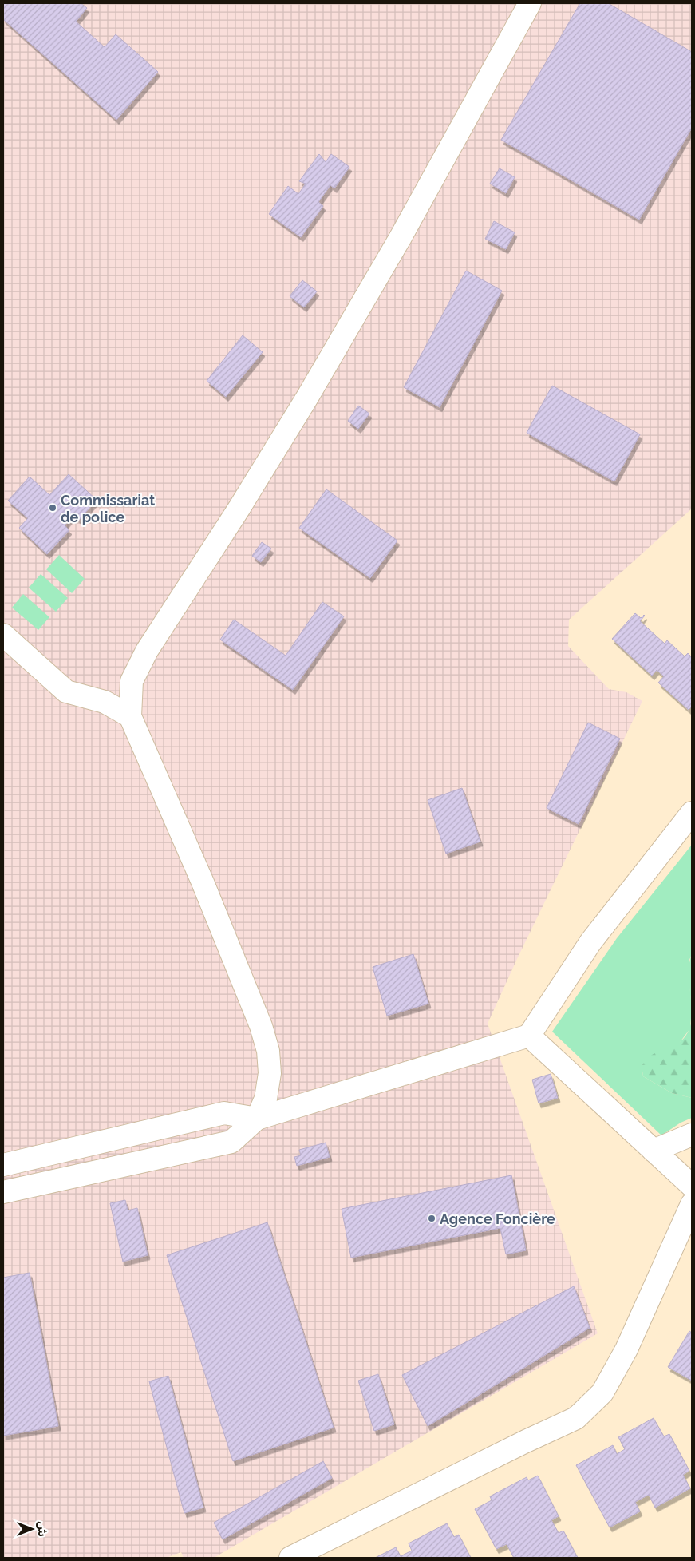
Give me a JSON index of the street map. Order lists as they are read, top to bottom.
{
  "places": ["Commissariat de police", "Agence Foncière"],
  "north": "right"
}
